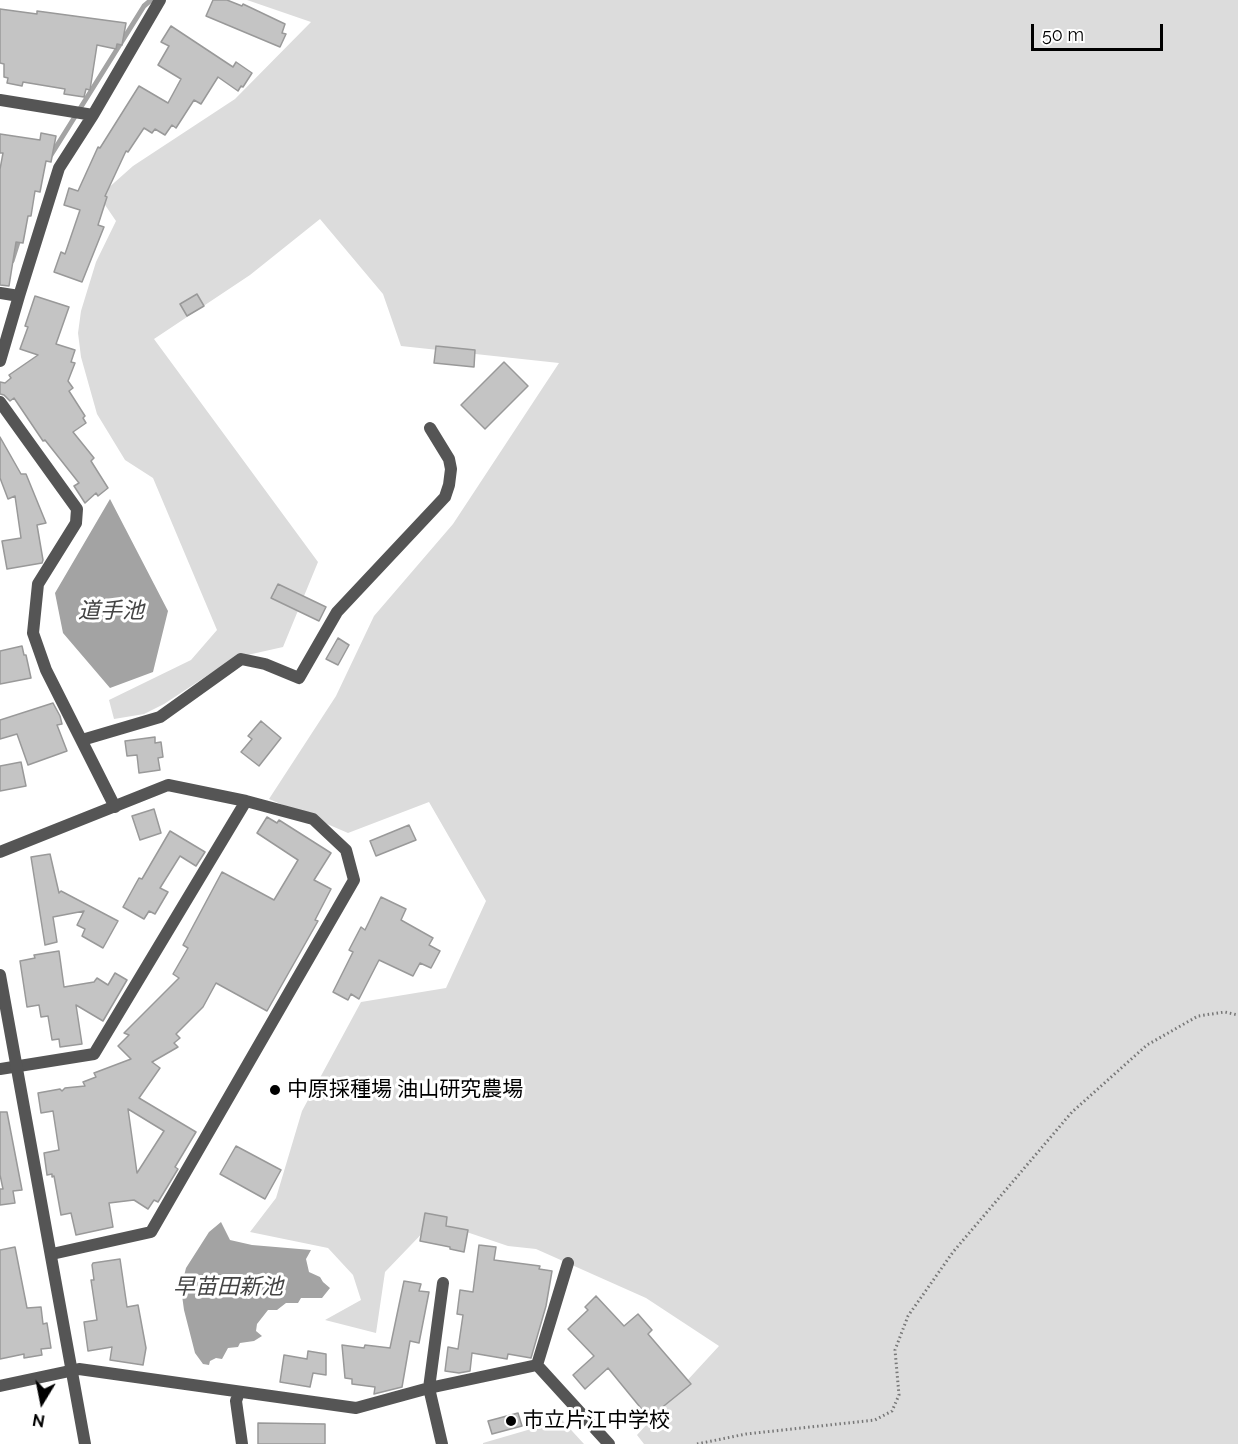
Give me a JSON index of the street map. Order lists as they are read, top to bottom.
{
  "water": ["道手池", "早苗田新池"],
  "places": ["中原採種場 油山研究農場", "市立片江中学校"],
  "scale_bar": "50 m",
  "north": "bottom"
}
